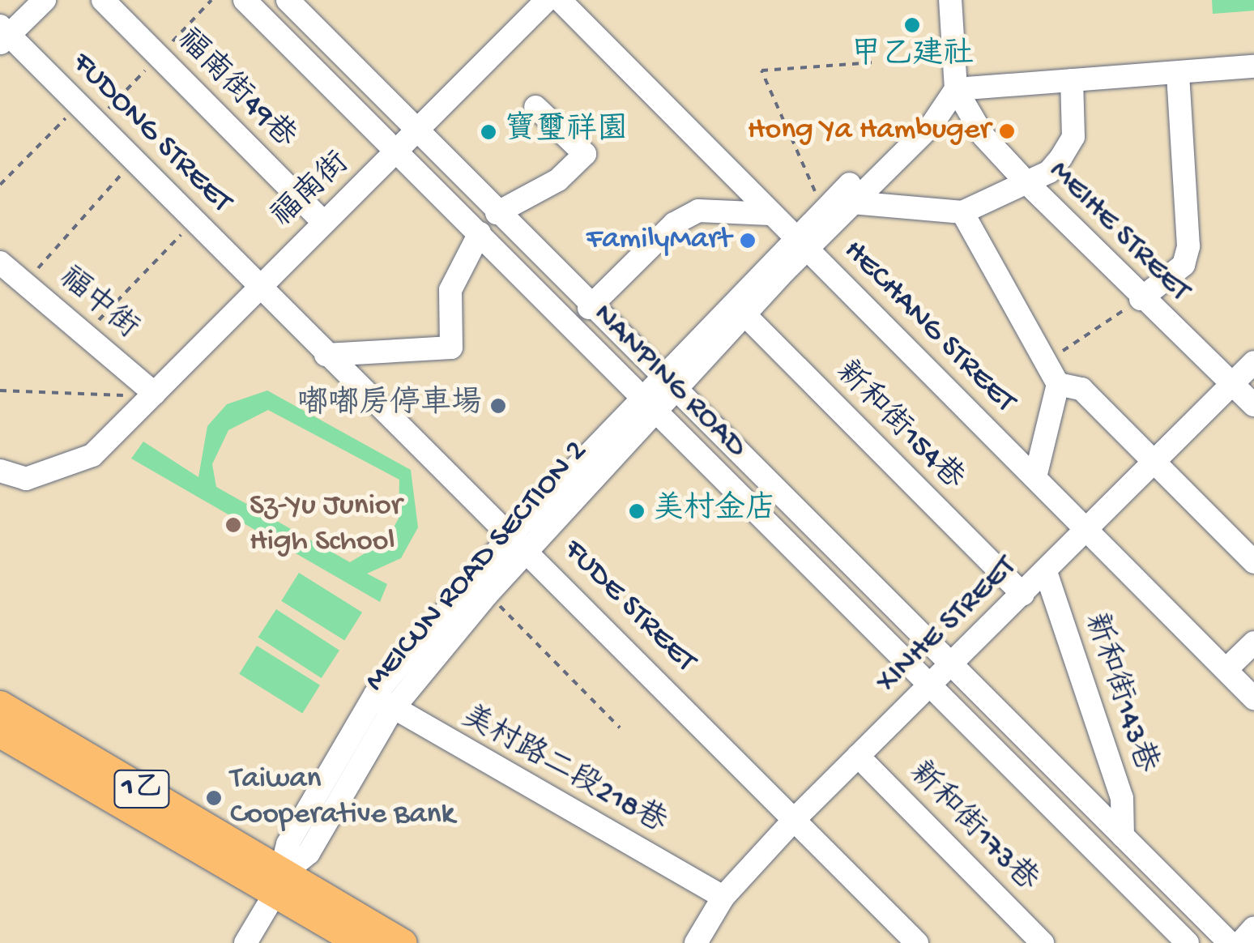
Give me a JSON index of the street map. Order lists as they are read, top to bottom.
{
  "streets": {
    "main road": ["1乙"],
    "street": [
      "福南街49巷",
      "FUDONG STREET",
      "福南街",
      "MEIHE STREET",
      "福中街",
      "HECHANG STREET",
      "NANPING ROAD",
      "新和街154巷",
      "MEICUN ROAD SECTION 2",
      "FUDE STREET",
      "XINHE STREET",
      "新和街143巷",
      "美村路二段218巷",
      "新和街173巷"
    ]
  },
  "crossings": [
    ["福南街49巷", "福南街"],
    ["FUDONG STREET", "福南街"],
    ["FUDONG STREET", "FUDE STREET"],
    ["福南街", "福中街"],
    ["福南街", "NANPING ROAD"],
    ["福南街", "FUDE STREET"],
    ["MEIHE STREET", "MEICUN ROAD SECTION 2"],
    ["MEIHE STREET", "XINHE STREET"],
    ["HECHANG STREET", "MEICUN ROAD SECTION 2"],
    ["HECHANG STREET", "XINHE STREET"],
    ["NANPING ROAD", "MEICUN ROAD SECTION 2"],
    ["NANPING ROAD", "XINHE STREET"],
    ["NANPING ROAD", "新和街143巷"],
    ["新和街154巷", "MEICUN ROAD SECTION 2"],
    ["新和街154巷", "XINHE STREET"],
    ["MEICUN ROAD SECTION 2", "FUDE STREET"],
    ["MEICUN ROAD SECTION 2", "美村路二段218巷"],
    ["MEICUN ROAD SECTION 2", "1乙"],
    ["FUDE STREET", "XINHE STREET"],
    ["XINHE STREET", "新和街143巷"],
    ["XINHE STREET", "美村路二段218巷"],
    ["XINHE STREET", "新和街173巷"]
  ],
  "places": [
    "甲乙建社",
    "Hong Ya Hambuger",
    "寶璽祥園",
    "FamilyMart",
    "嘟嘟房停車場",
    "美村金店",
    "Sz-Yu Junior High School",
    "Taiwan Cooperative Bank"
  ]
}
